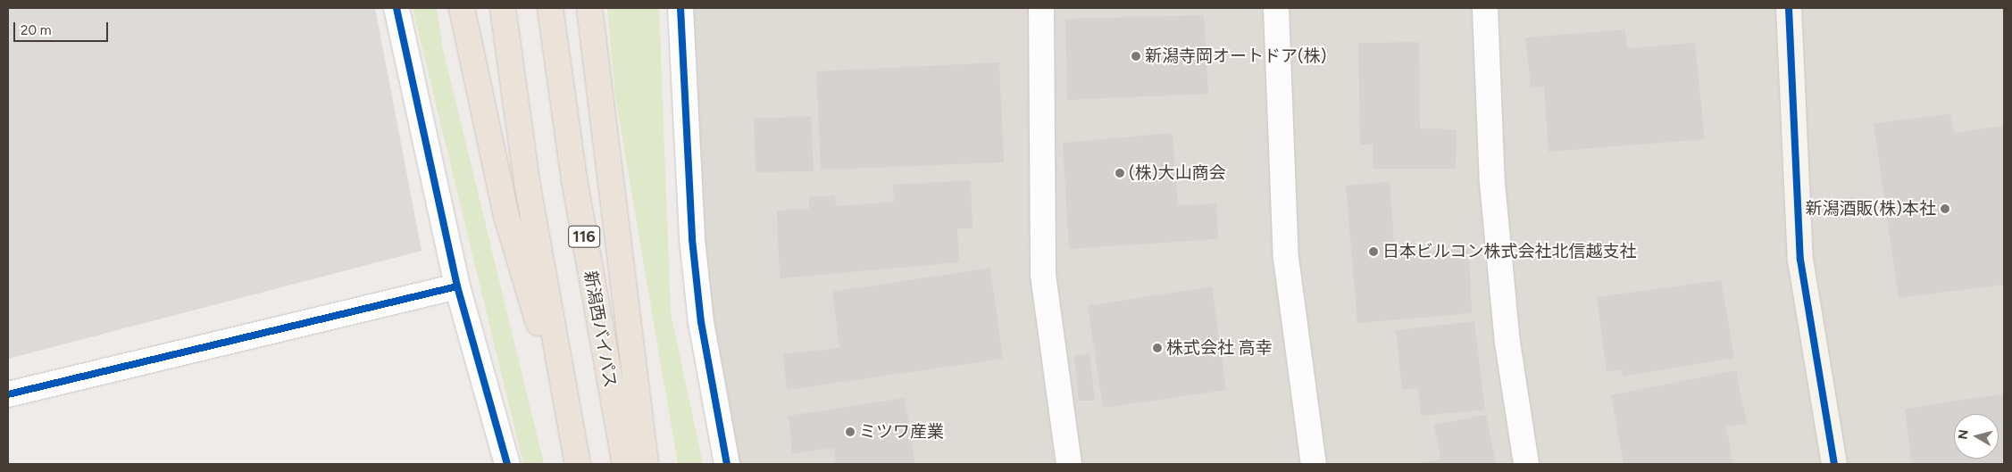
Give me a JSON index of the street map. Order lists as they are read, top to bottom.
{
  "streets": {
    "highway": ["116", "新潟西バイパス"]
  },
  "places": [
    "新潟寺岡オートドア(株)",
    "(株)大山商会",
    "新潟酒販(株)本社",
    "日本ビルコン株式会社北信越支社",
    "株式会社 高幸",
    "ミツワ産業"
  ],
  "scale_bar": "20 m",
  "north": "left"
}
